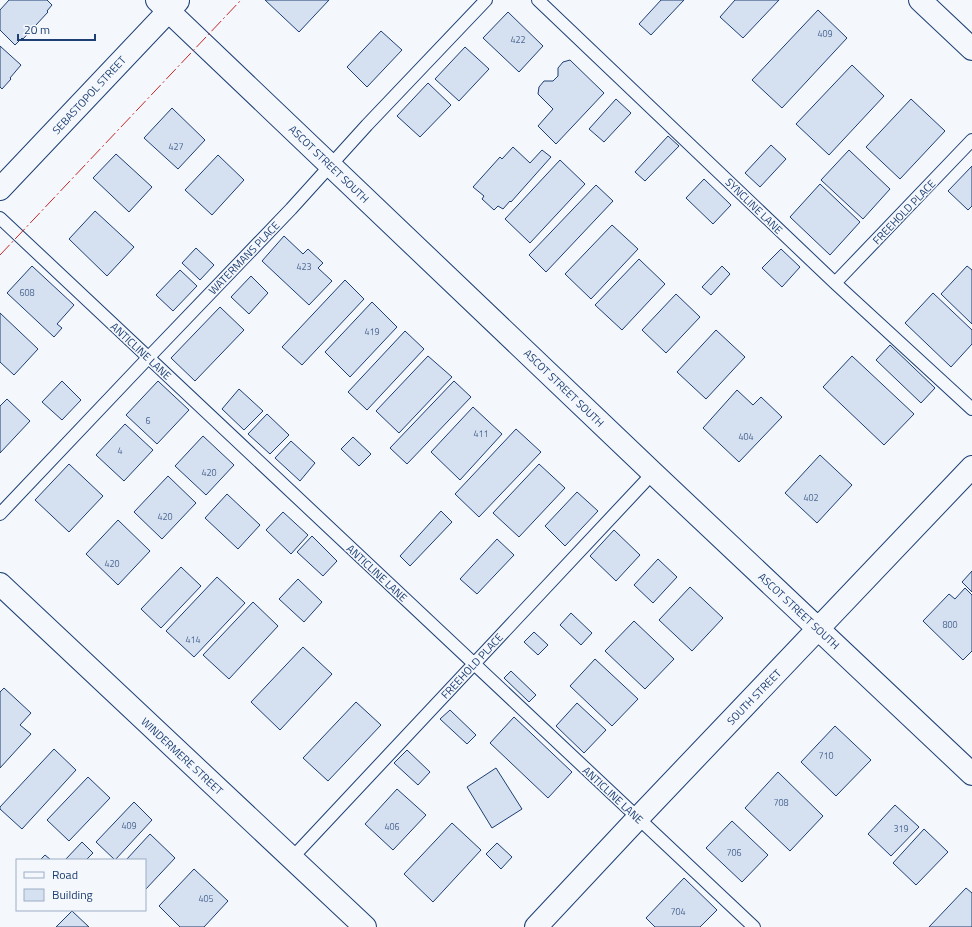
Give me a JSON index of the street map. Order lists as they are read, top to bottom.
{
  "streets": {
    "street": [
      "SEBASTOPOL STREET",
      "ASCOT STREET SOUTH",
      "SOUTH STREET",
      "WINDERMERE STREET"
    ],
    "lane": [
      "SYNCLINE LANE",
      "FREEHOLD PLACE",
      "WATERMANS PLACE",
      "ANTICLINE LANE"
    ]
  },
  "crossings": [
    ["SEBASTOPOL STREET", "ASCOT STREET SOUTH"],
    ["ASCOT STREET SOUTH", "FREEHOLD PLACE"],
    ["ASCOT STREET SOUTH", "WATERMANS PLACE"],
    ["ASCOT STREET SOUTH", "SOUTH STREET"],
    ["SYNCLINE LANE", "FREEHOLD PLACE"],
    ["FREEHOLD PLACE", "ANTICLINE LANE"],
    ["FREEHOLD PLACE", "WINDERMERE STREET"],
    ["WATERMANS PLACE", "ANTICLINE LANE"],
    ["ANTICLINE LANE", "SOUTH STREET"]
  ],
  "house_numbers": [
    "409",
    "422",
    "427",
    "423",
    "608",
    "419",
    "6",
    "411",
    "404",
    "4",
    "420",
    "402",
    "420",
    "420",
    "800",
    "414",
    "710",
    "708",
    "409",
    "406",
    "319",
    "706",
    "405",
    "704"
  ],
  "legend": ["Road", "Building"],
  "scale_bar": "20 m"
}
